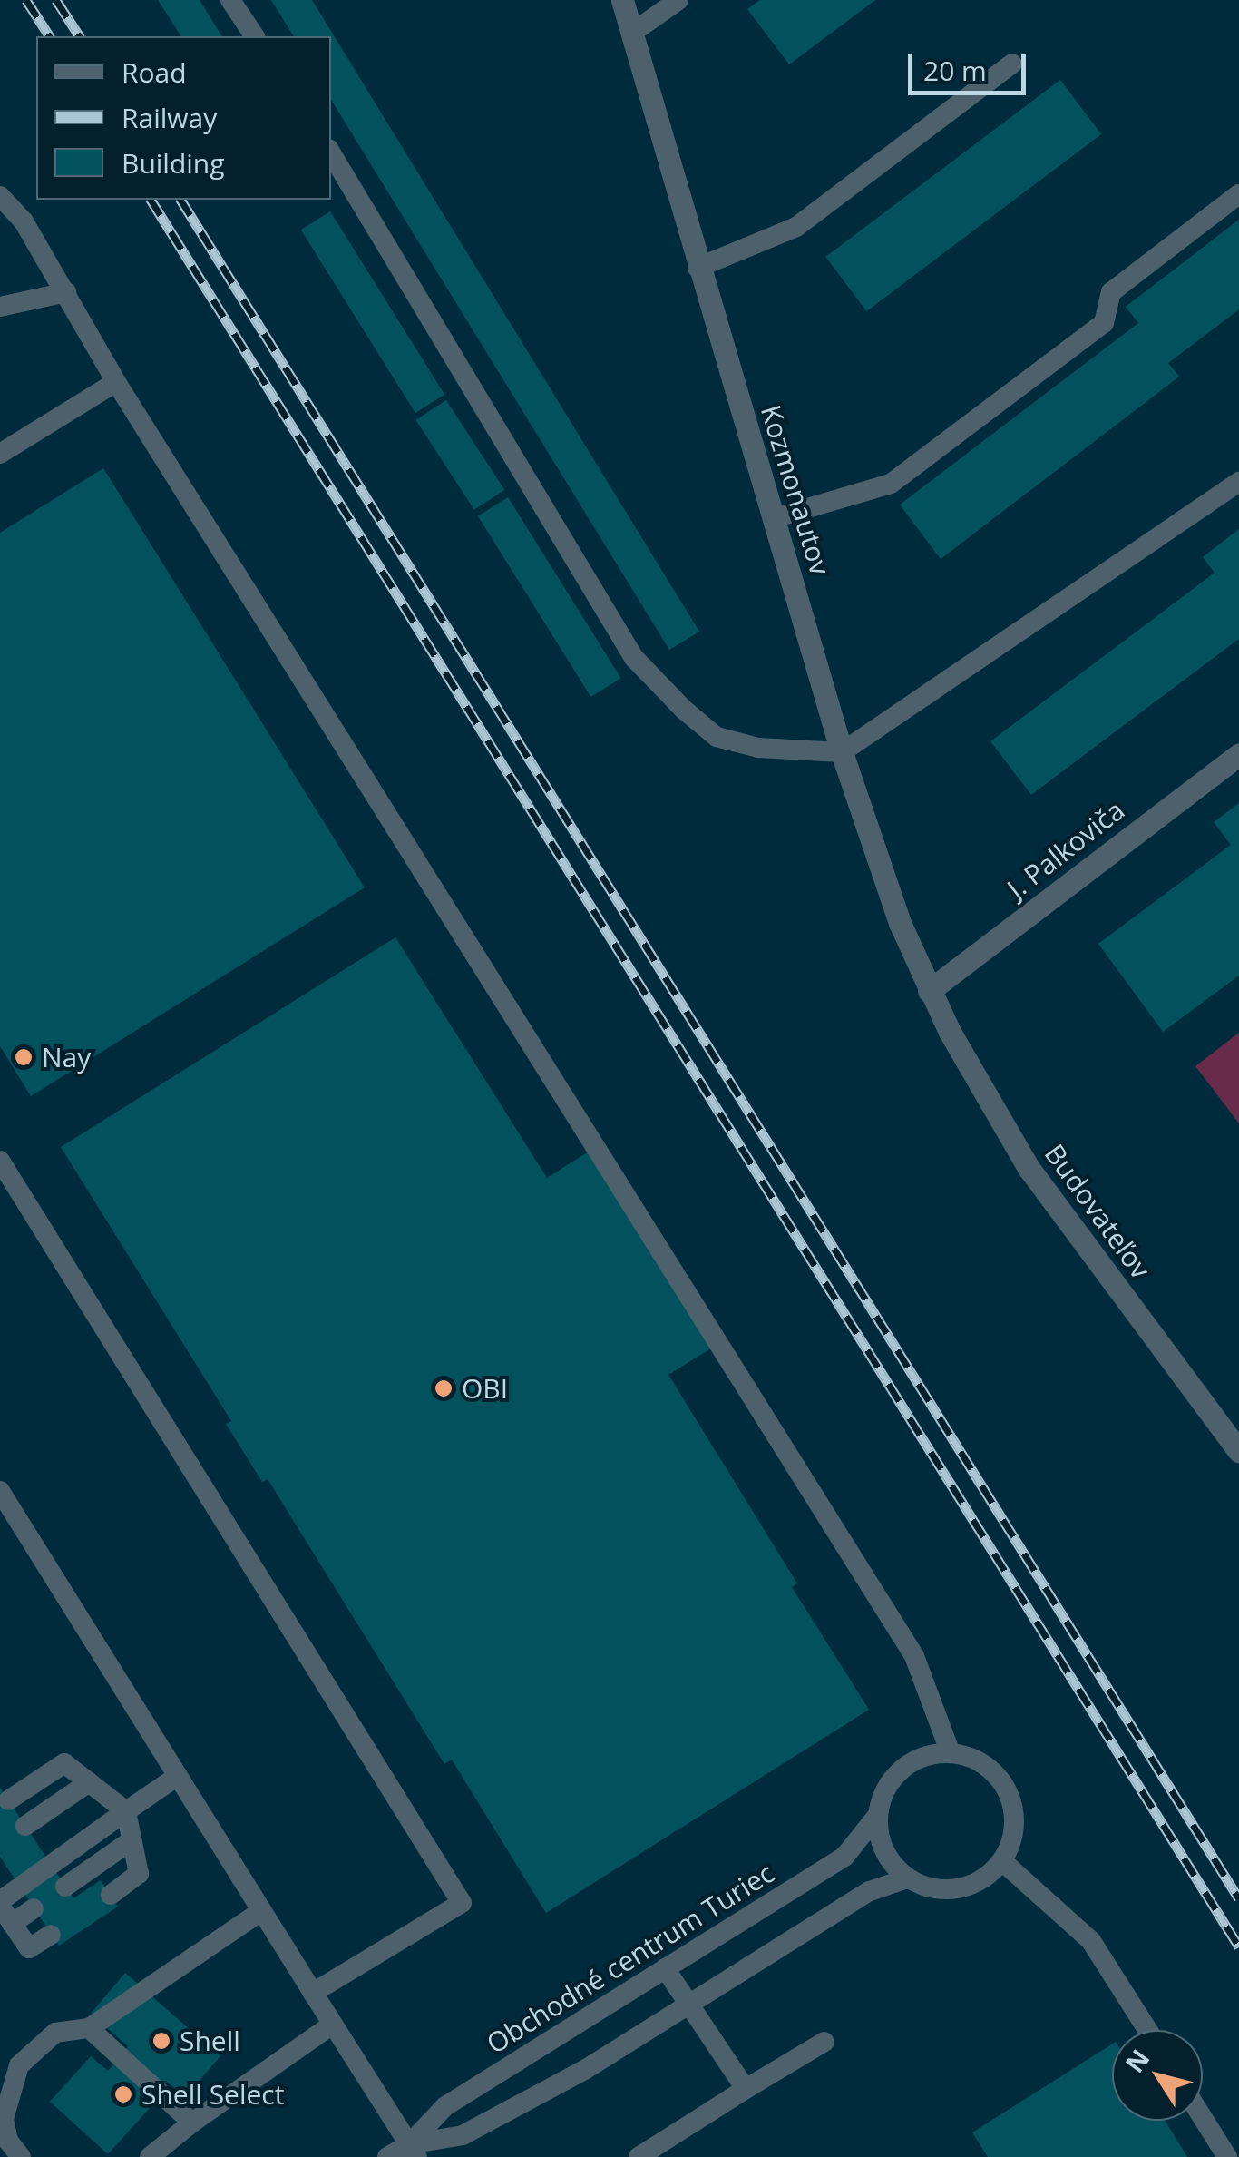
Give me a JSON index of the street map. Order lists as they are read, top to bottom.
{
  "streets": {
    "street": ["Kozmonautov", "J. Palkoviča", "Budovateľov"],
    "lane": ["Obchodné centrum Turiec"]
  },
  "crossings": [
    ["Kozmonautov", "J. Palkoviča"],
    ["Kozmonautov", "Budovateľov"],
    ["J. Palkoviča", "Budovateľov"]
  ],
  "places": [
    "Nay",
    "OBI",
    "Shell",
    "Shell Select"
  ],
  "legend": ["Road", "Railway", "Building"],
  "scale_bar": "20 m",
  "north": "top left"
}
